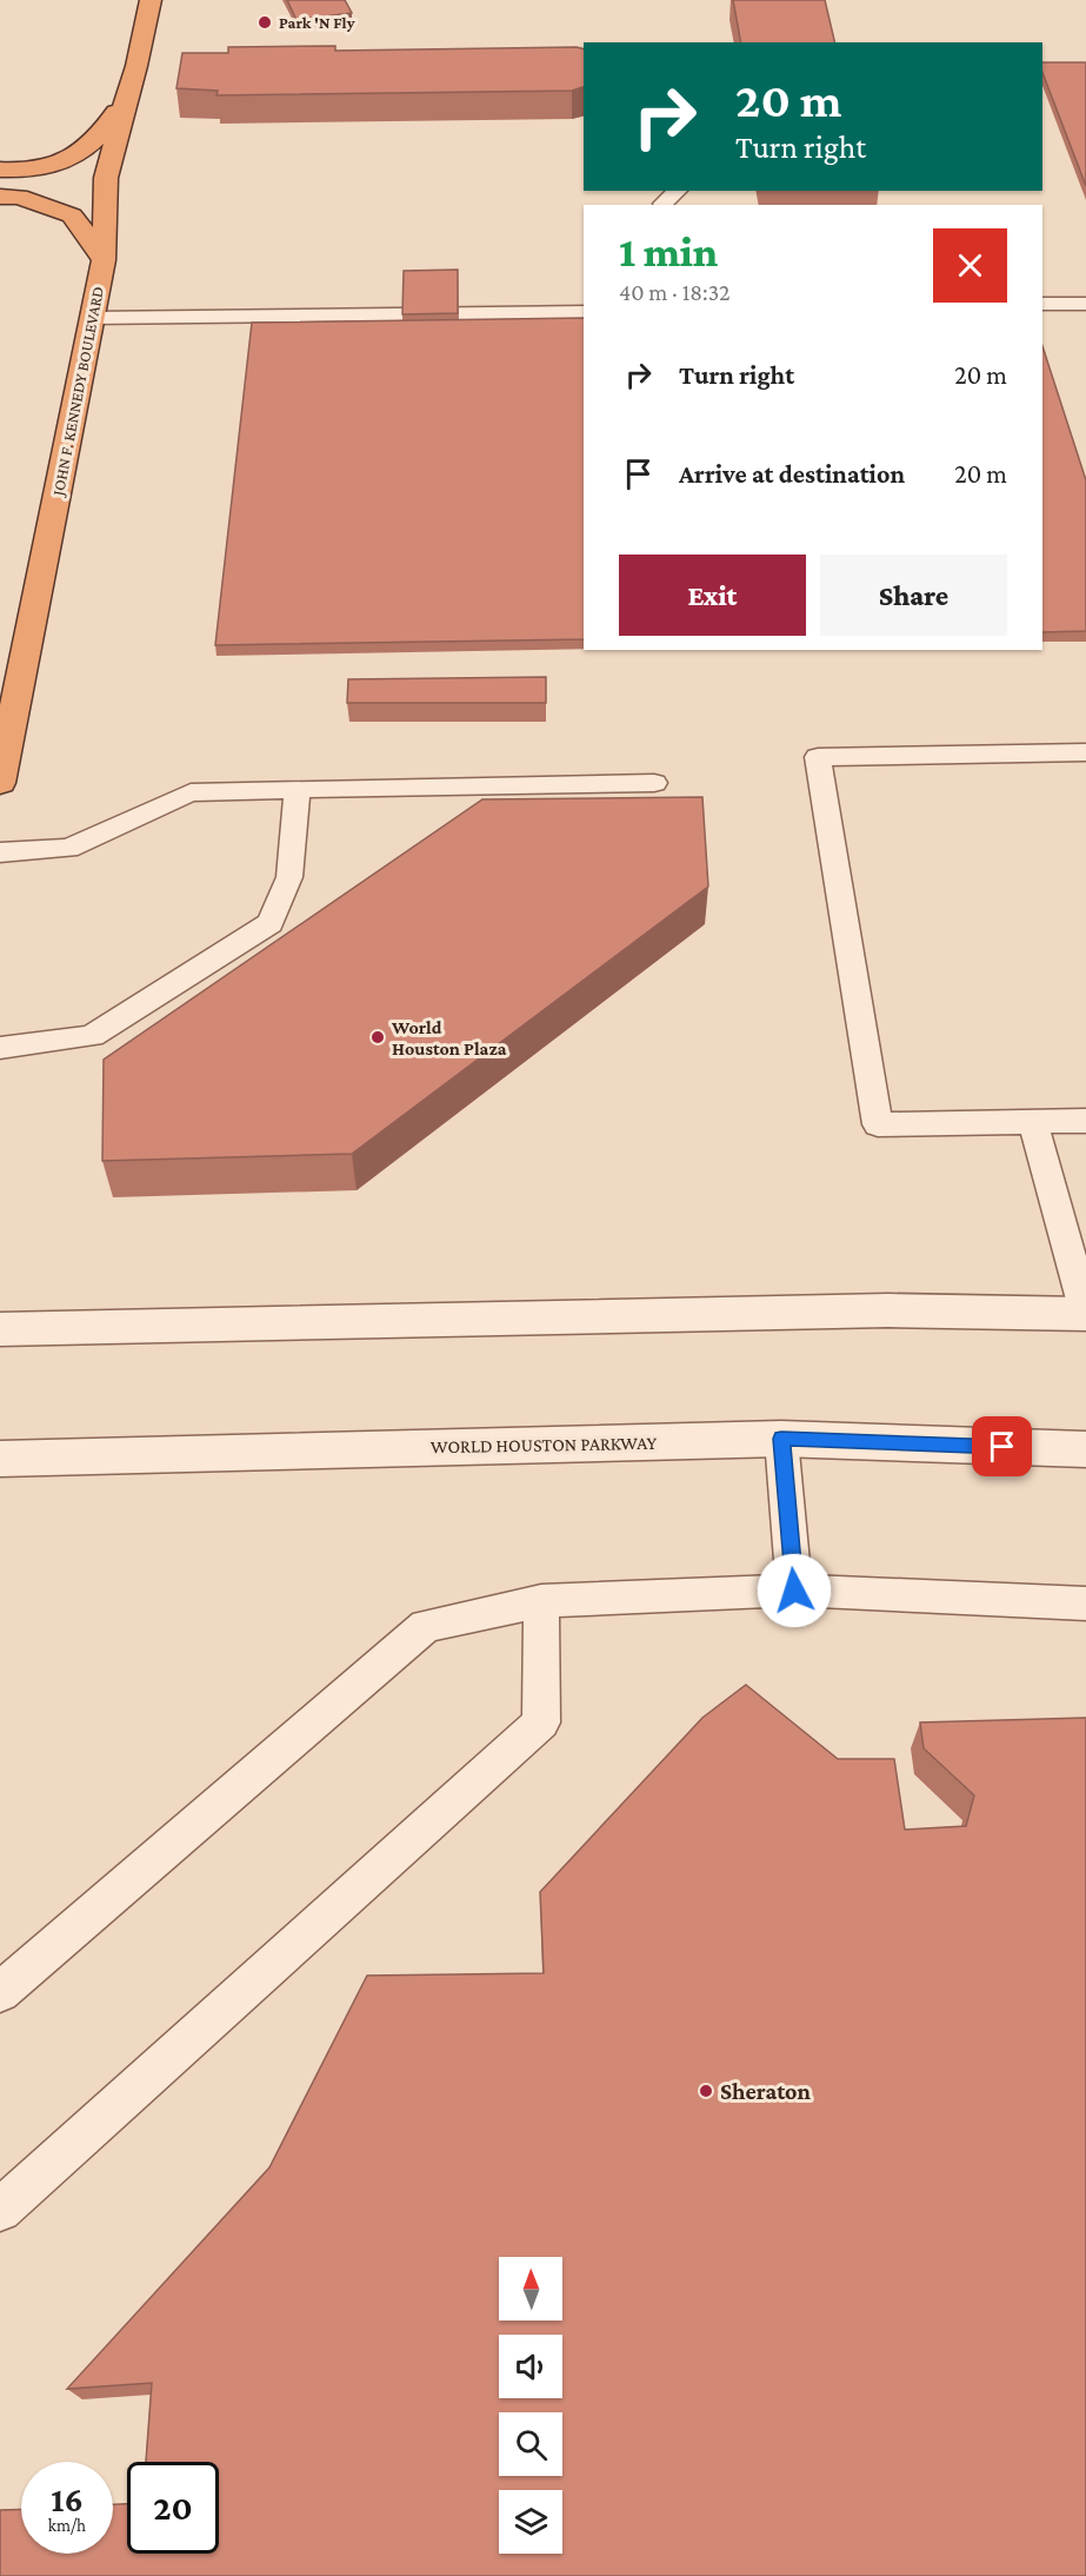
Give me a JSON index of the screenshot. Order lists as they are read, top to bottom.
{
  "streets": {
    "highway": ["JOHN F. KENNEDY BOULEVARD"],
    "street": ["WORLD HOUSTON PARKWAY"]
  },
  "places": ["Park 'N Fly", "World Houston Plaza", "Sheraton"],
  "north": "top",
  "page": {
    "turn": ["20 m", "Turn right"],
    "heading": ["1 min", "40 m · 18:32"],
    "list": [
      {
        "name": "Turn right",
        "value": "20 m"
      },
      {
        "name": "Arrive at destination",
        "value": "20 m"
      }
    ],
    "buttons": ["Exit", "Share"],
    "speed": "16 km/h",
    "limit": "20"
  }
}
